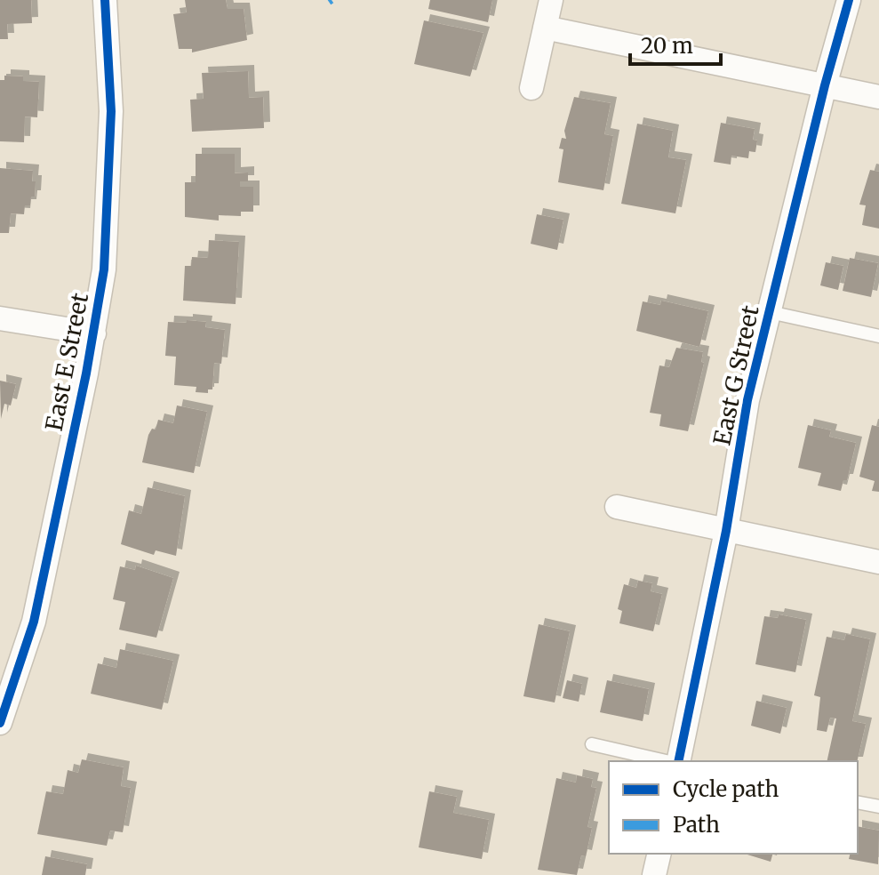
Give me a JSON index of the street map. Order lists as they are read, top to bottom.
{
  "streets": {
    "street": ["East E Street", "East G Street"]
  },
  "legend": ["Cycle path", "Path"],
  "scale_bar": "20 m"
}
